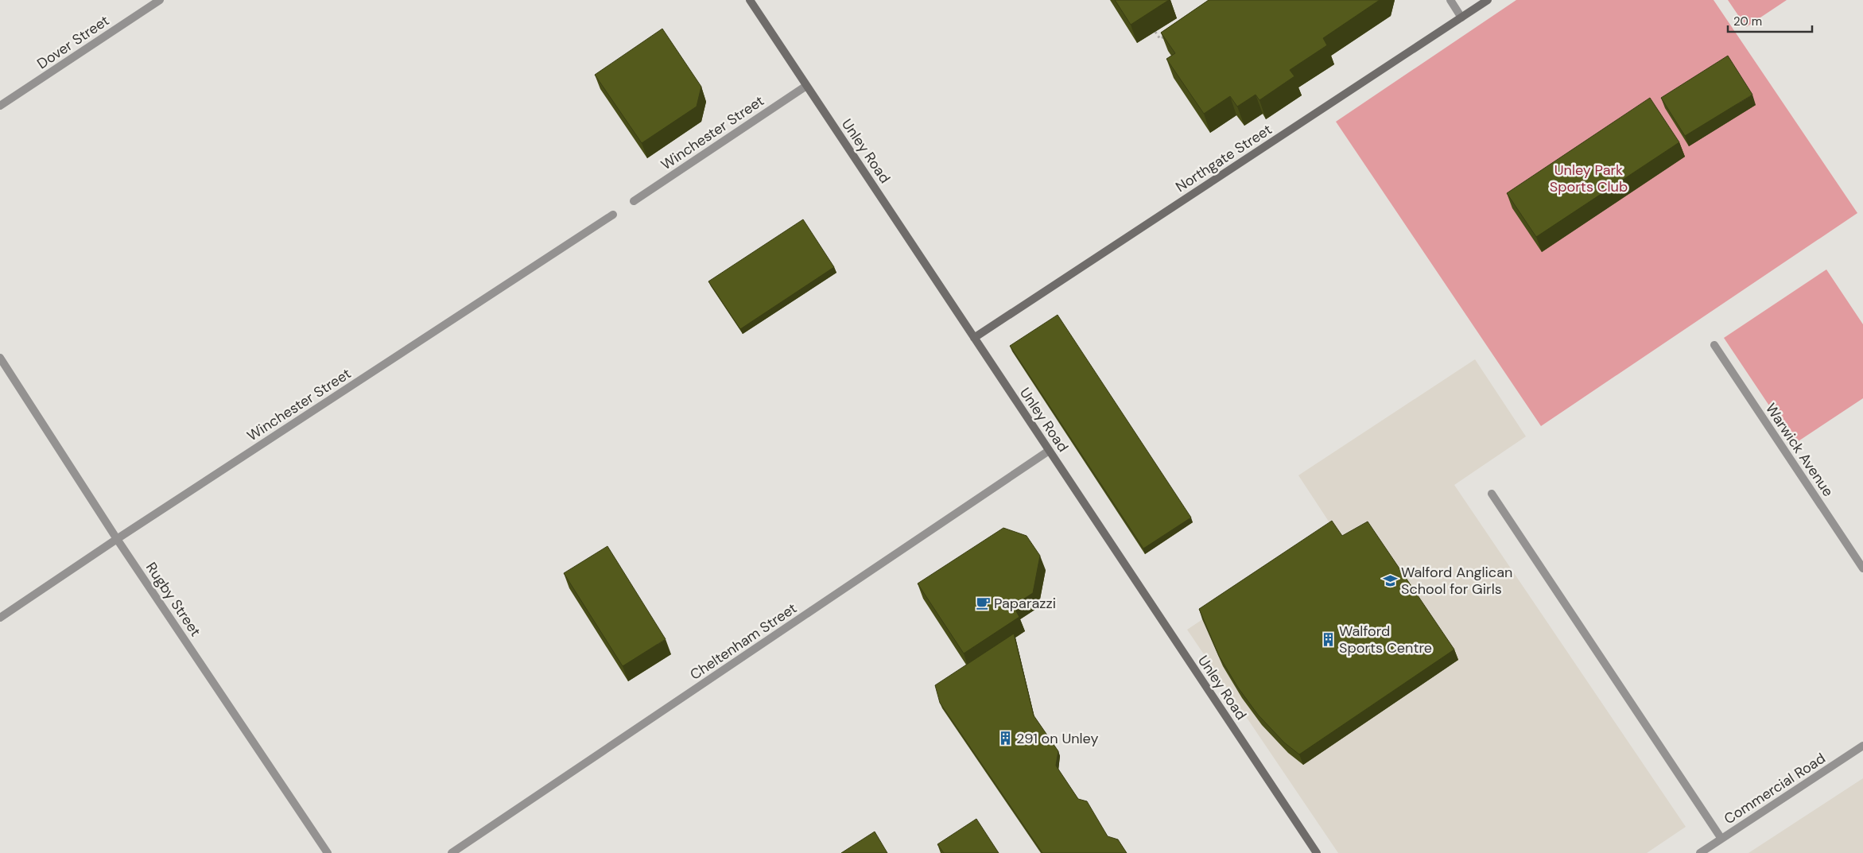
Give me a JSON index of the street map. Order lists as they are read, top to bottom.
{
  "streets": {
    "main road": ["Unley Road", "Northgate Street"],
    "street": [
      "Dover Street",
      "Winchester Street",
      "Warwick Avenue",
      "Rugby Street",
      "Cheltenham Street",
      "Commercial Road"
    ]
  },
  "crossings": [
    ["Winchester Street", "Unley Road"],
    ["Winchester Street", "Rugby Street"],
    ["Unley Road", "Northgate Street"],
    ["Unley Road", "Cheltenham Street"]
  ],
  "parks": ["Unley Park Sports Club"],
  "places": {
    "school or university": ["Walford Anglican School for Girls"],
    "cafe": ["Paparazzi"],
    "building": ["Walford Sports Centre", "291 on Unley"]
  },
  "scale_bar": "20 m"
}
